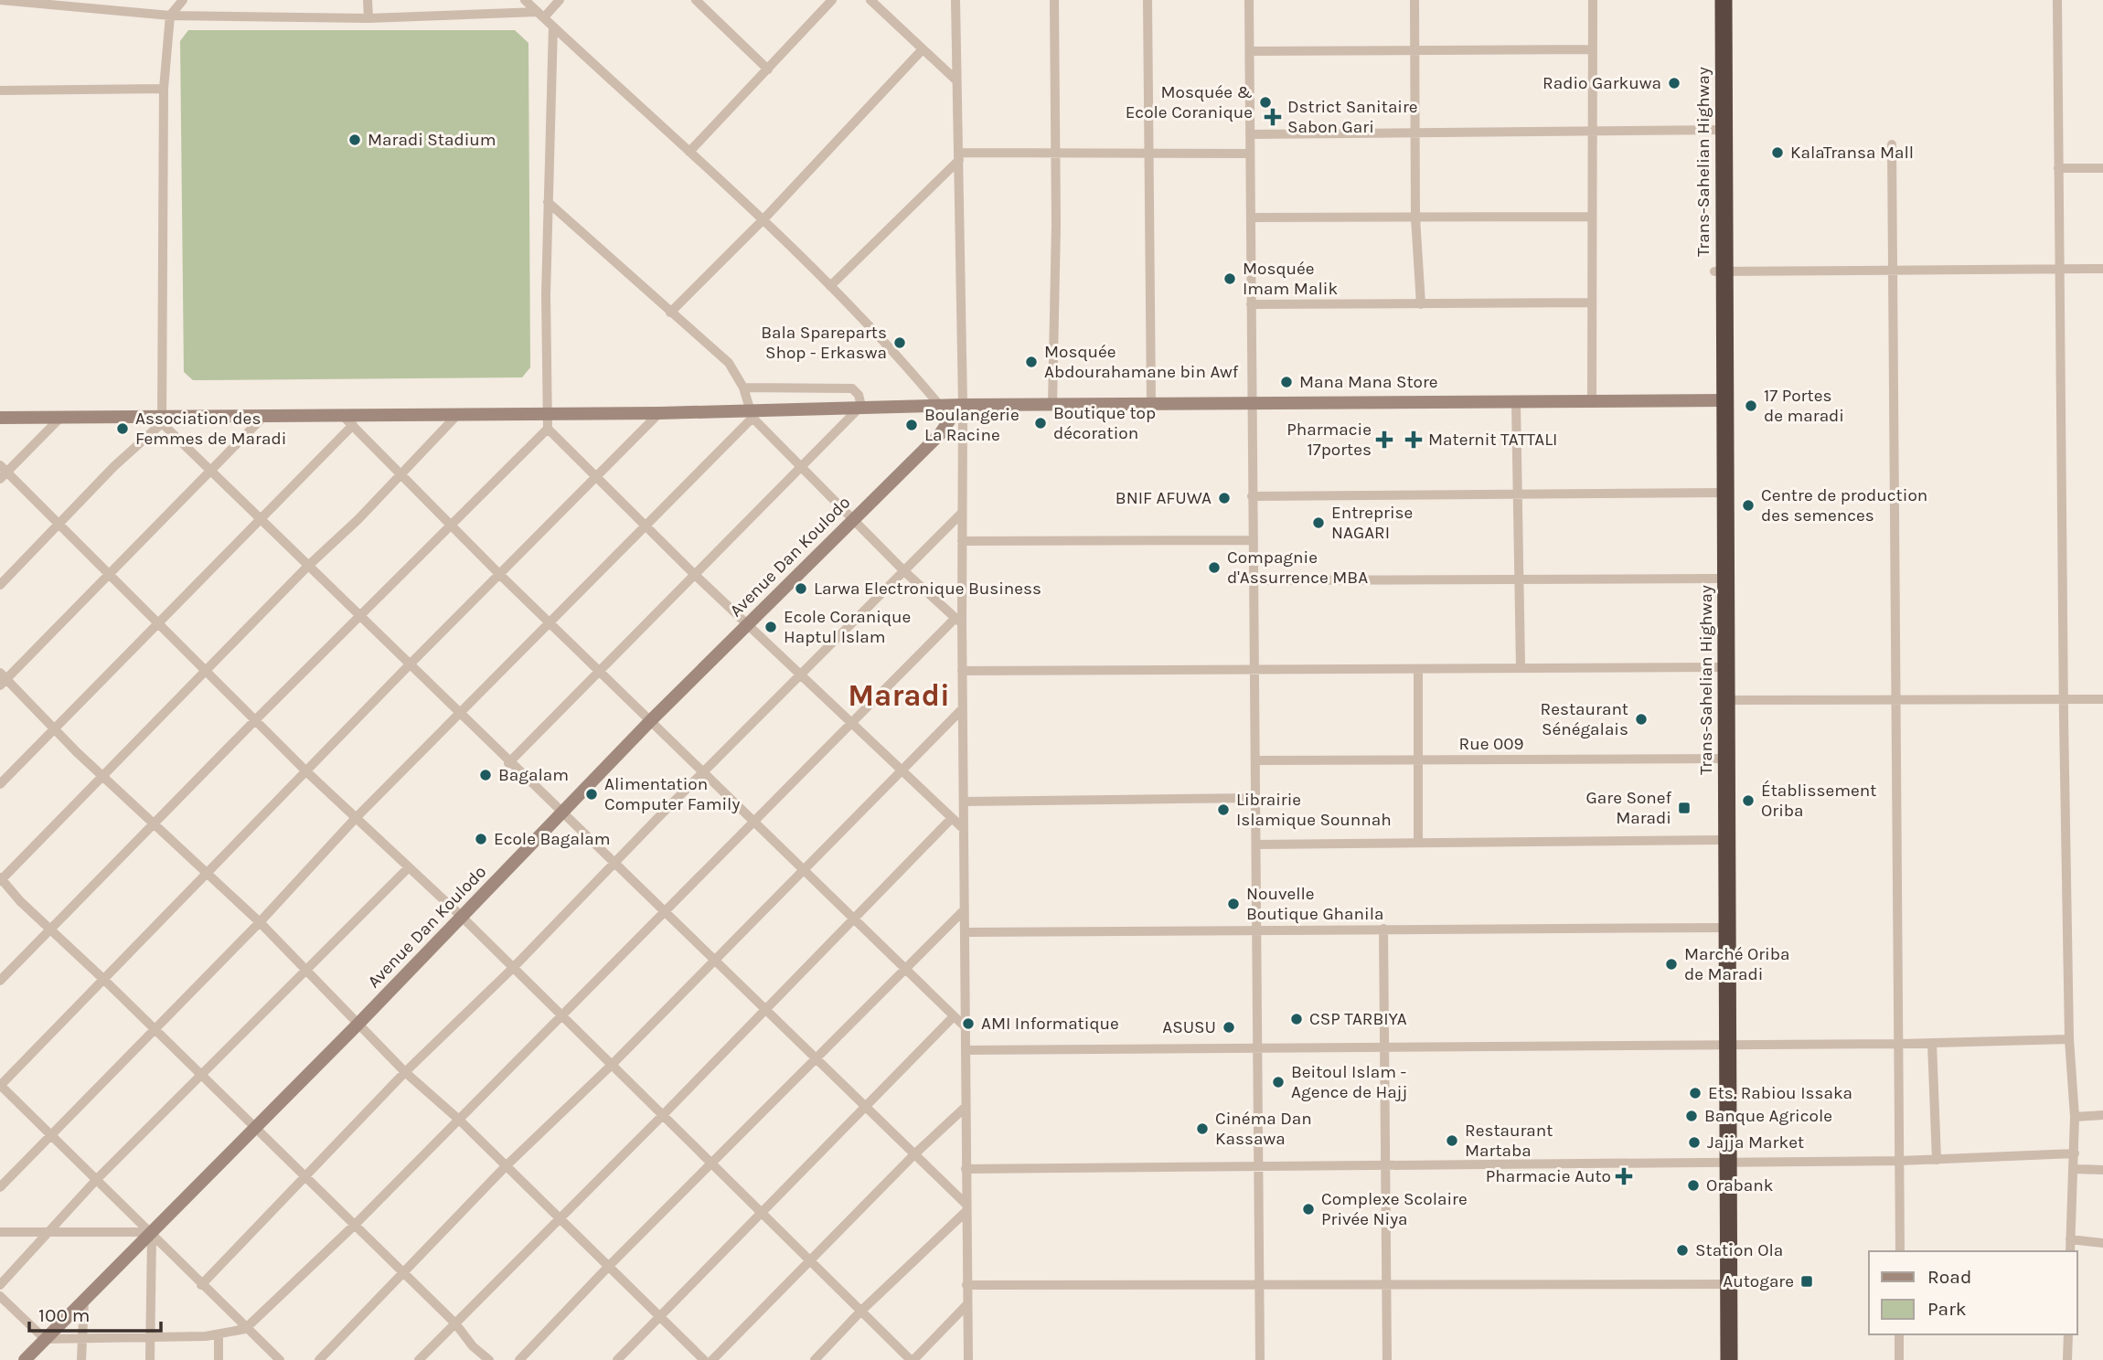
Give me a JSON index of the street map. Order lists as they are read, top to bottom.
{
  "streets": {
    "highway": ["Trans-Sahelian Highway"],
    "street": ["Avenue Dan Koulodo", "Rue 009"]
  },
  "crossings": [
    ["Trans-Sahelian Highway", "Rue 009"]
  ],
  "districts": ["Maradi"],
  "places": {
    "other": [
      "Radio Garkuwa",
      "Mosquée & Ecole Coranique",
      "Maradi Stadium",
      "KalaTransa Mall",
      "Mosquée Imam Malik",
      "Bala Spareparts Shop - Erkaswa",
      "Mosquée Abdourahamane bin Awf",
      "Mana Mana Store",
      "17 Portes de maradi",
      "Boutique top décoration",
      "Boulangerie La Racine",
      "Association des Femmes de Maradi",
      "BNIF AFUWA",
      "Centre de production des semences",
      "Entreprise NAGARI",
      "Compagnie d'Assurrence MBA",
      "Larwa Electronique Business",
      "Ecole Coranique Haptul Islam",
      "Restaurant Sénégalais",
      "Bagalam",
      "Alimentation Computer Family",
      "Établissement Oriba",
      "Librairie Islamique Sounnah",
      "Ecole Bagalam",
      "Nouvelle Boutique Ghanila",
      "Marché Oriba de Maradi",
      "CSP TARBIYA",
      "AMI Informatique",
      "ASUSU",
      "Beitoul Islam - Agence de Hajj",
      "Ets. Rabiou Issaka",
      "Banque Agricole",
      "Cinéma Dan Kassawa",
      "Restaurant Martaba",
      "Jajja Market",
      "Orabank",
      "Complexe Scolaire Privée Niya",
      "Station Ola"
    ],
    "health": [
      "Dstrict Sanitaire Sabon Gari",
      "Pharmacie 17portes",
      "Maternit TATTALI",
      "Pharmacie Auto"
    ],
    "transit": ["Gare Sonef Maradi", "Autogare"]
  },
  "legend": ["Road", "Park"],
  "scale_bar": "100 m"
}
